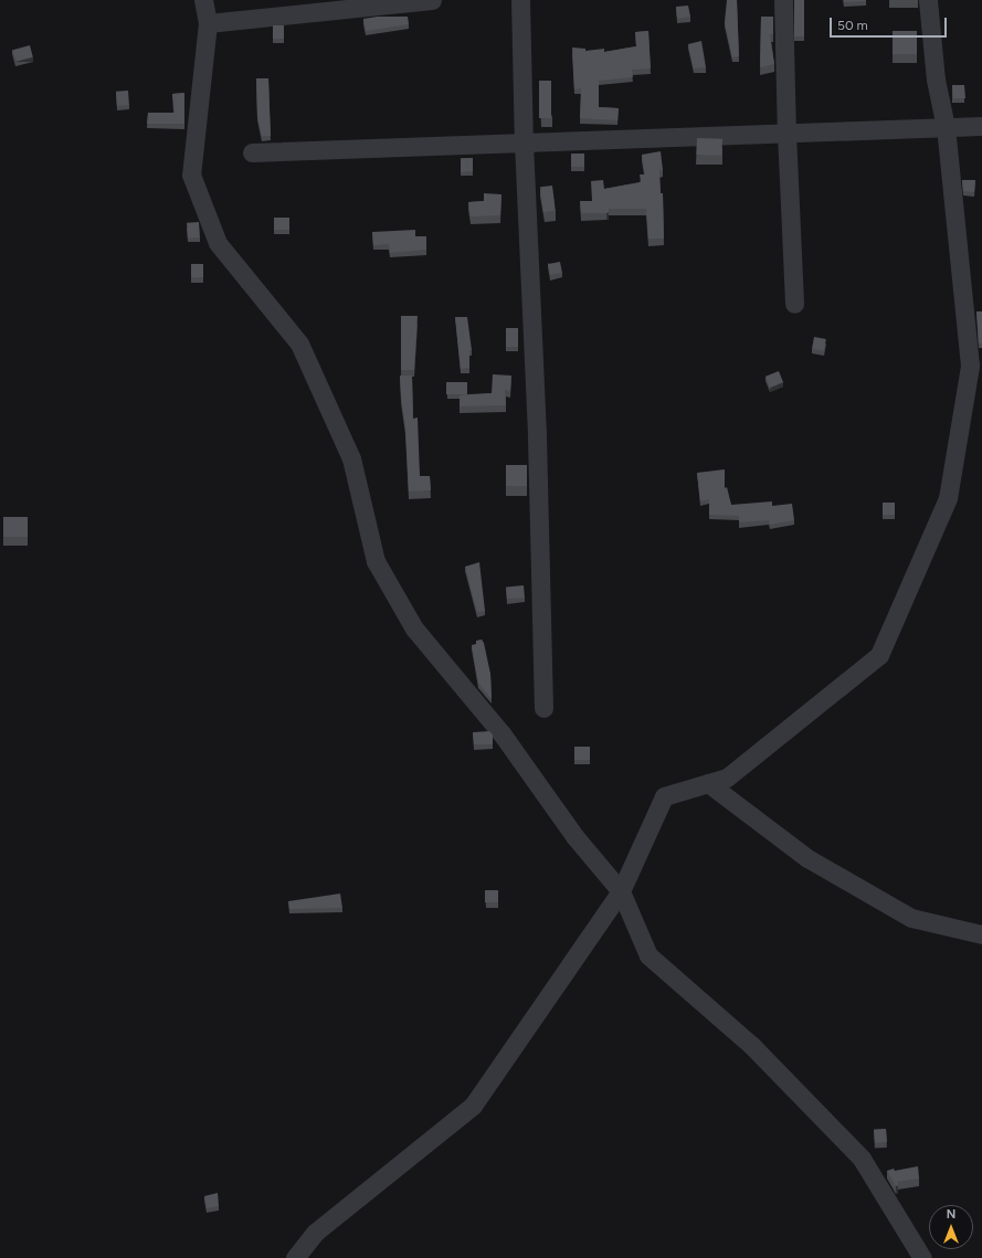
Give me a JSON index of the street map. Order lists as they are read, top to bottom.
{
  "scale_bar": "50 m",
  "north": "top"
}
